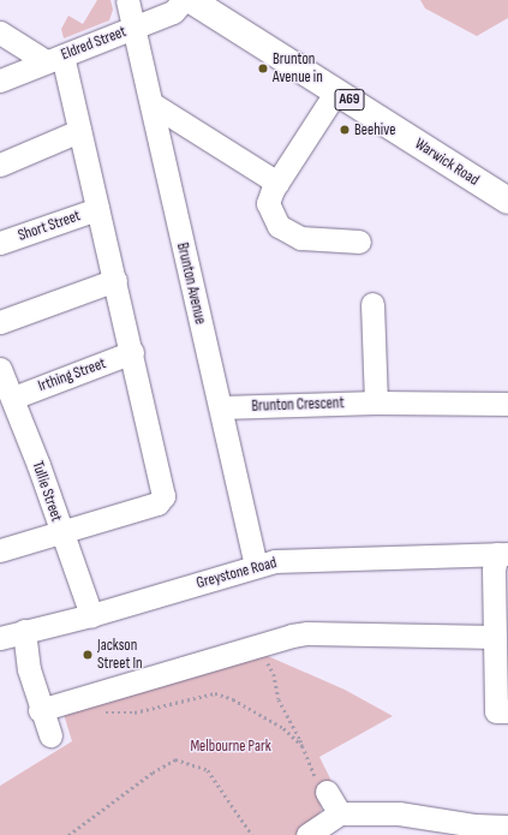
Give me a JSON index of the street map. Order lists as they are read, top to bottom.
{
  "streets": {
    "main road": ["A69", "Warwick Road"],
    "street": [
      "Eldred Street",
      "Short Street",
      "Brunton Avenue",
      "Irthing Street",
      "Brunton Crescent",
      "Tullie Street",
      "Greystone Road"
    ]
  },
  "crossings": [
    ["Eldred Street", "Brunton Avenue"],
    ["Brunton Avenue", "Brunton Crescent"],
    ["Brunton Avenue", "Greystone Road"],
    ["Irthing Street", "Tullie Street"],
    ["Tullie Street", "Greystone Road"]
  ],
  "parks": ["Melbourne Park"],
  "places": ["Brunton Avenue in", "Beehive", "Jackson Street In"]
}
